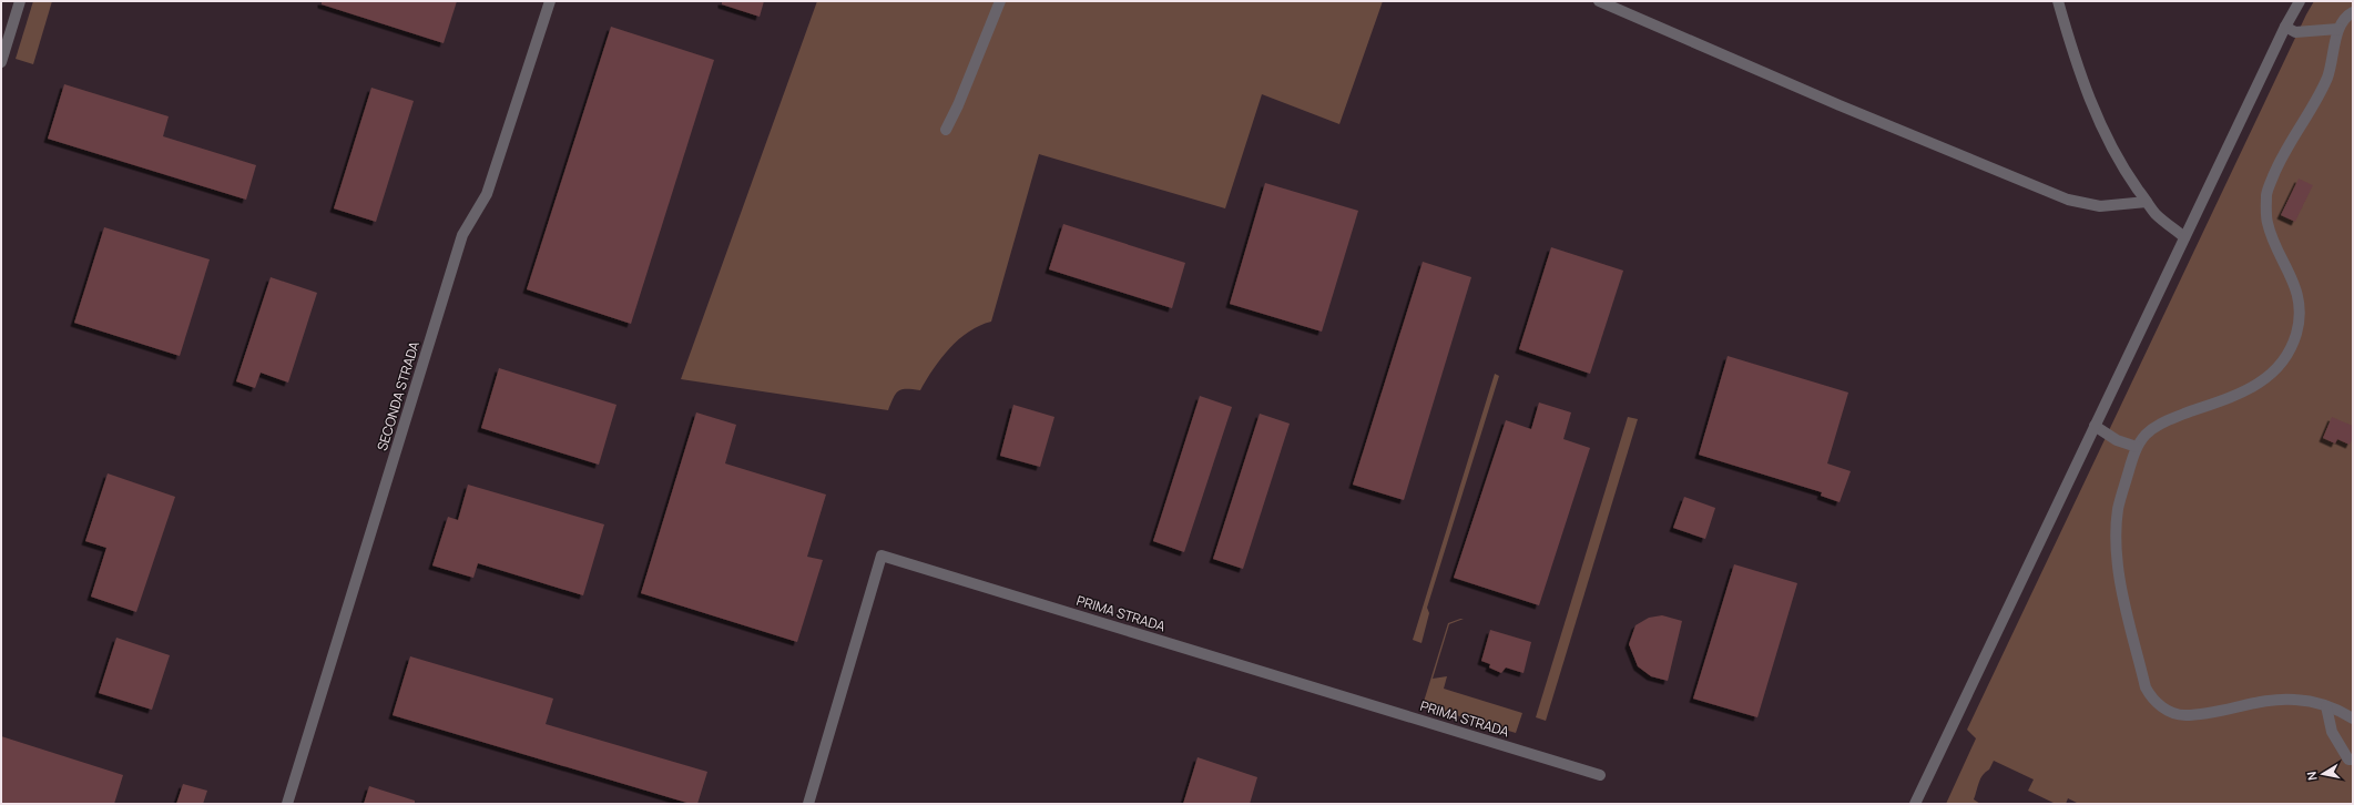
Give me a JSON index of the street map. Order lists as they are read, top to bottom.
{
  "streets": {
    "street": ["SECONDA STRADA", "PRIMA STRADA"]
  },
  "north": "left"
}
